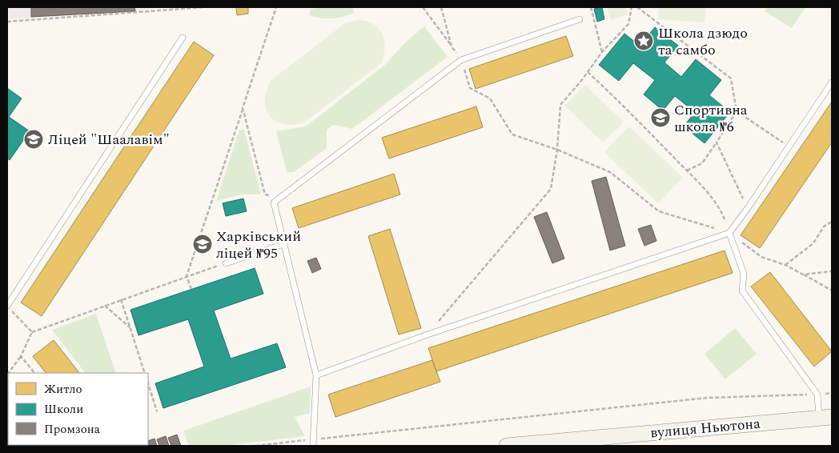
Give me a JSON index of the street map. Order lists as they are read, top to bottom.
{
  "streets": {
    "street": ["вулиця Ньютона"]
  },
  "places": {
    "place": ["Школа дзюдо та самбо"],
    "school or university": ["Спортивна школа №6", "Ліцей \"Шаалавім\"", "Харківський ліцей №95"]
  },
  "legend": ["Житло", "Школи", "Промзона"]
}
